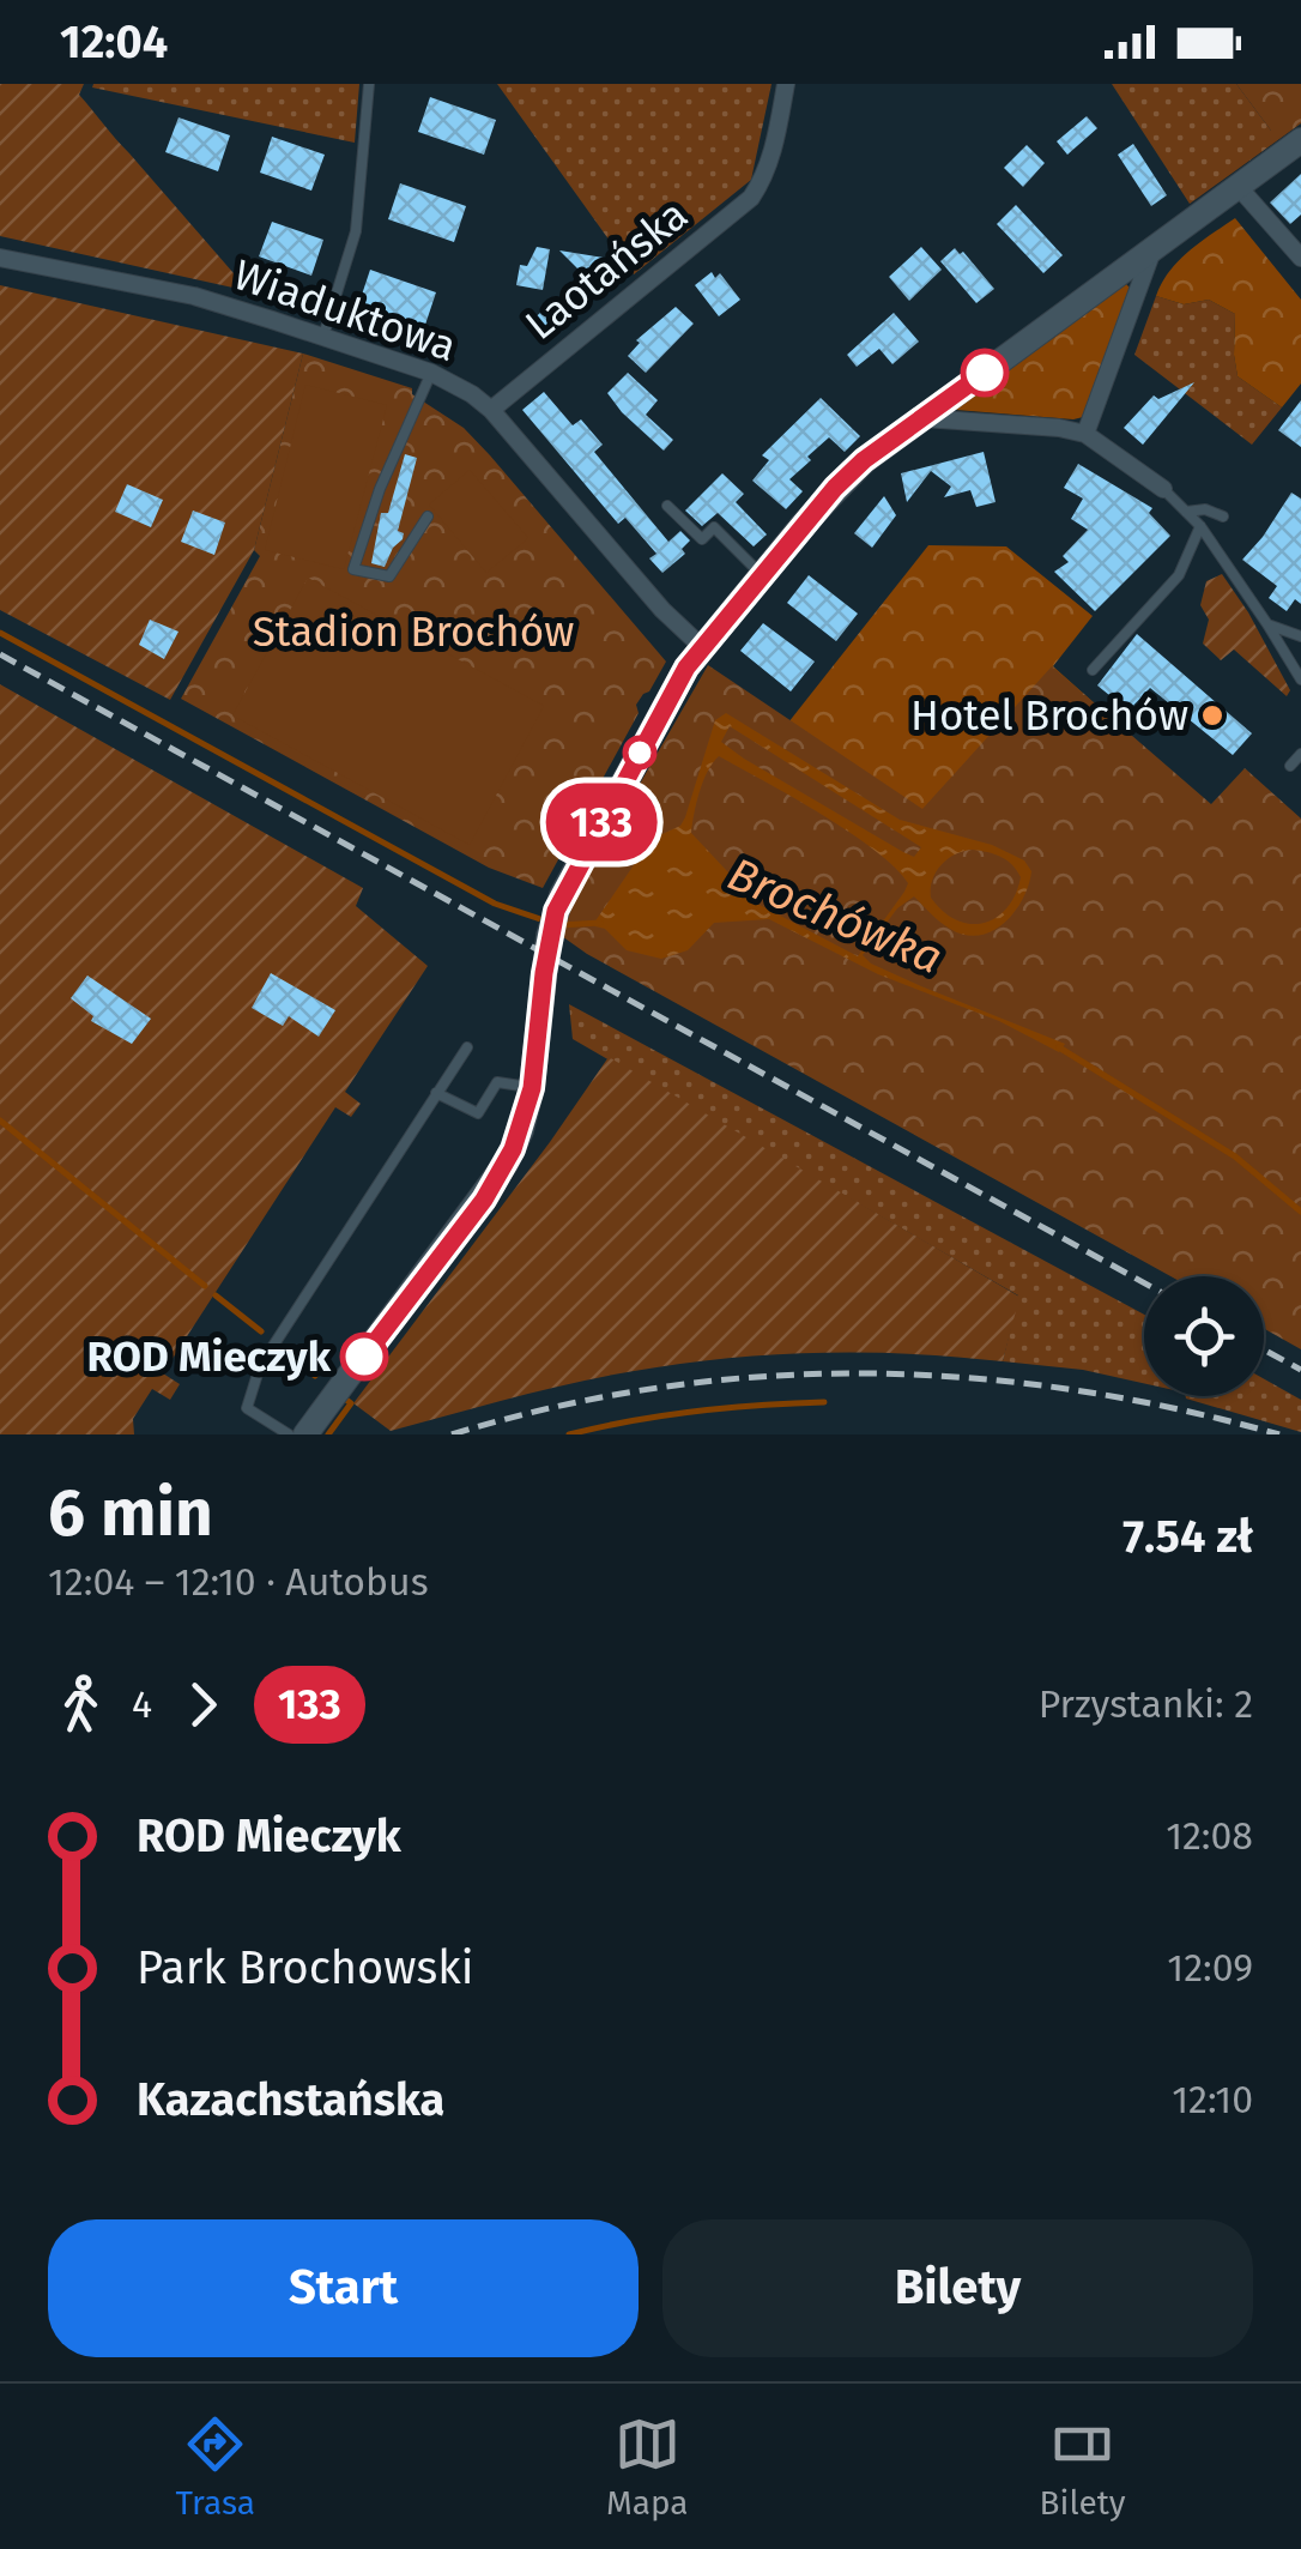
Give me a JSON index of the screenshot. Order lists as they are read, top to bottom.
{
  "streets": {
    "street": ["Laotańska", "Wiaduktowa"]
  },
  "crossings": [
    ["Laotańska", "Wiaduktowa"]
  ],
  "water": ["Brochówka"],
  "parks": ["Stadion Brochów"],
  "places": ["Hotel Brochów", "ROD Mieczyk"],
  "lines": ["bus line 133"],
  "page": {
    "status": "12:04",
    "on_map": "133",
    "heading": ["6 min", "12:04 – 12:10 · Autobus", "7.54 zł"],
    "legs": ["4", "133", "Przystanki: 2"],
    "list": [
      {
        "name": "ROD Mieczyk",
        "value": "12:08"
      },
      {
        "name": "Park Brochowski",
        "value": "12:09"
      },
      {
        "name": "Kazachstańska",
        "value": "12:10"
      }
    ],
    "buttons": ["Start", "Bilety"],
    "tabs": ["Trasa", "Mapa", "Bilety"]
  }
}
